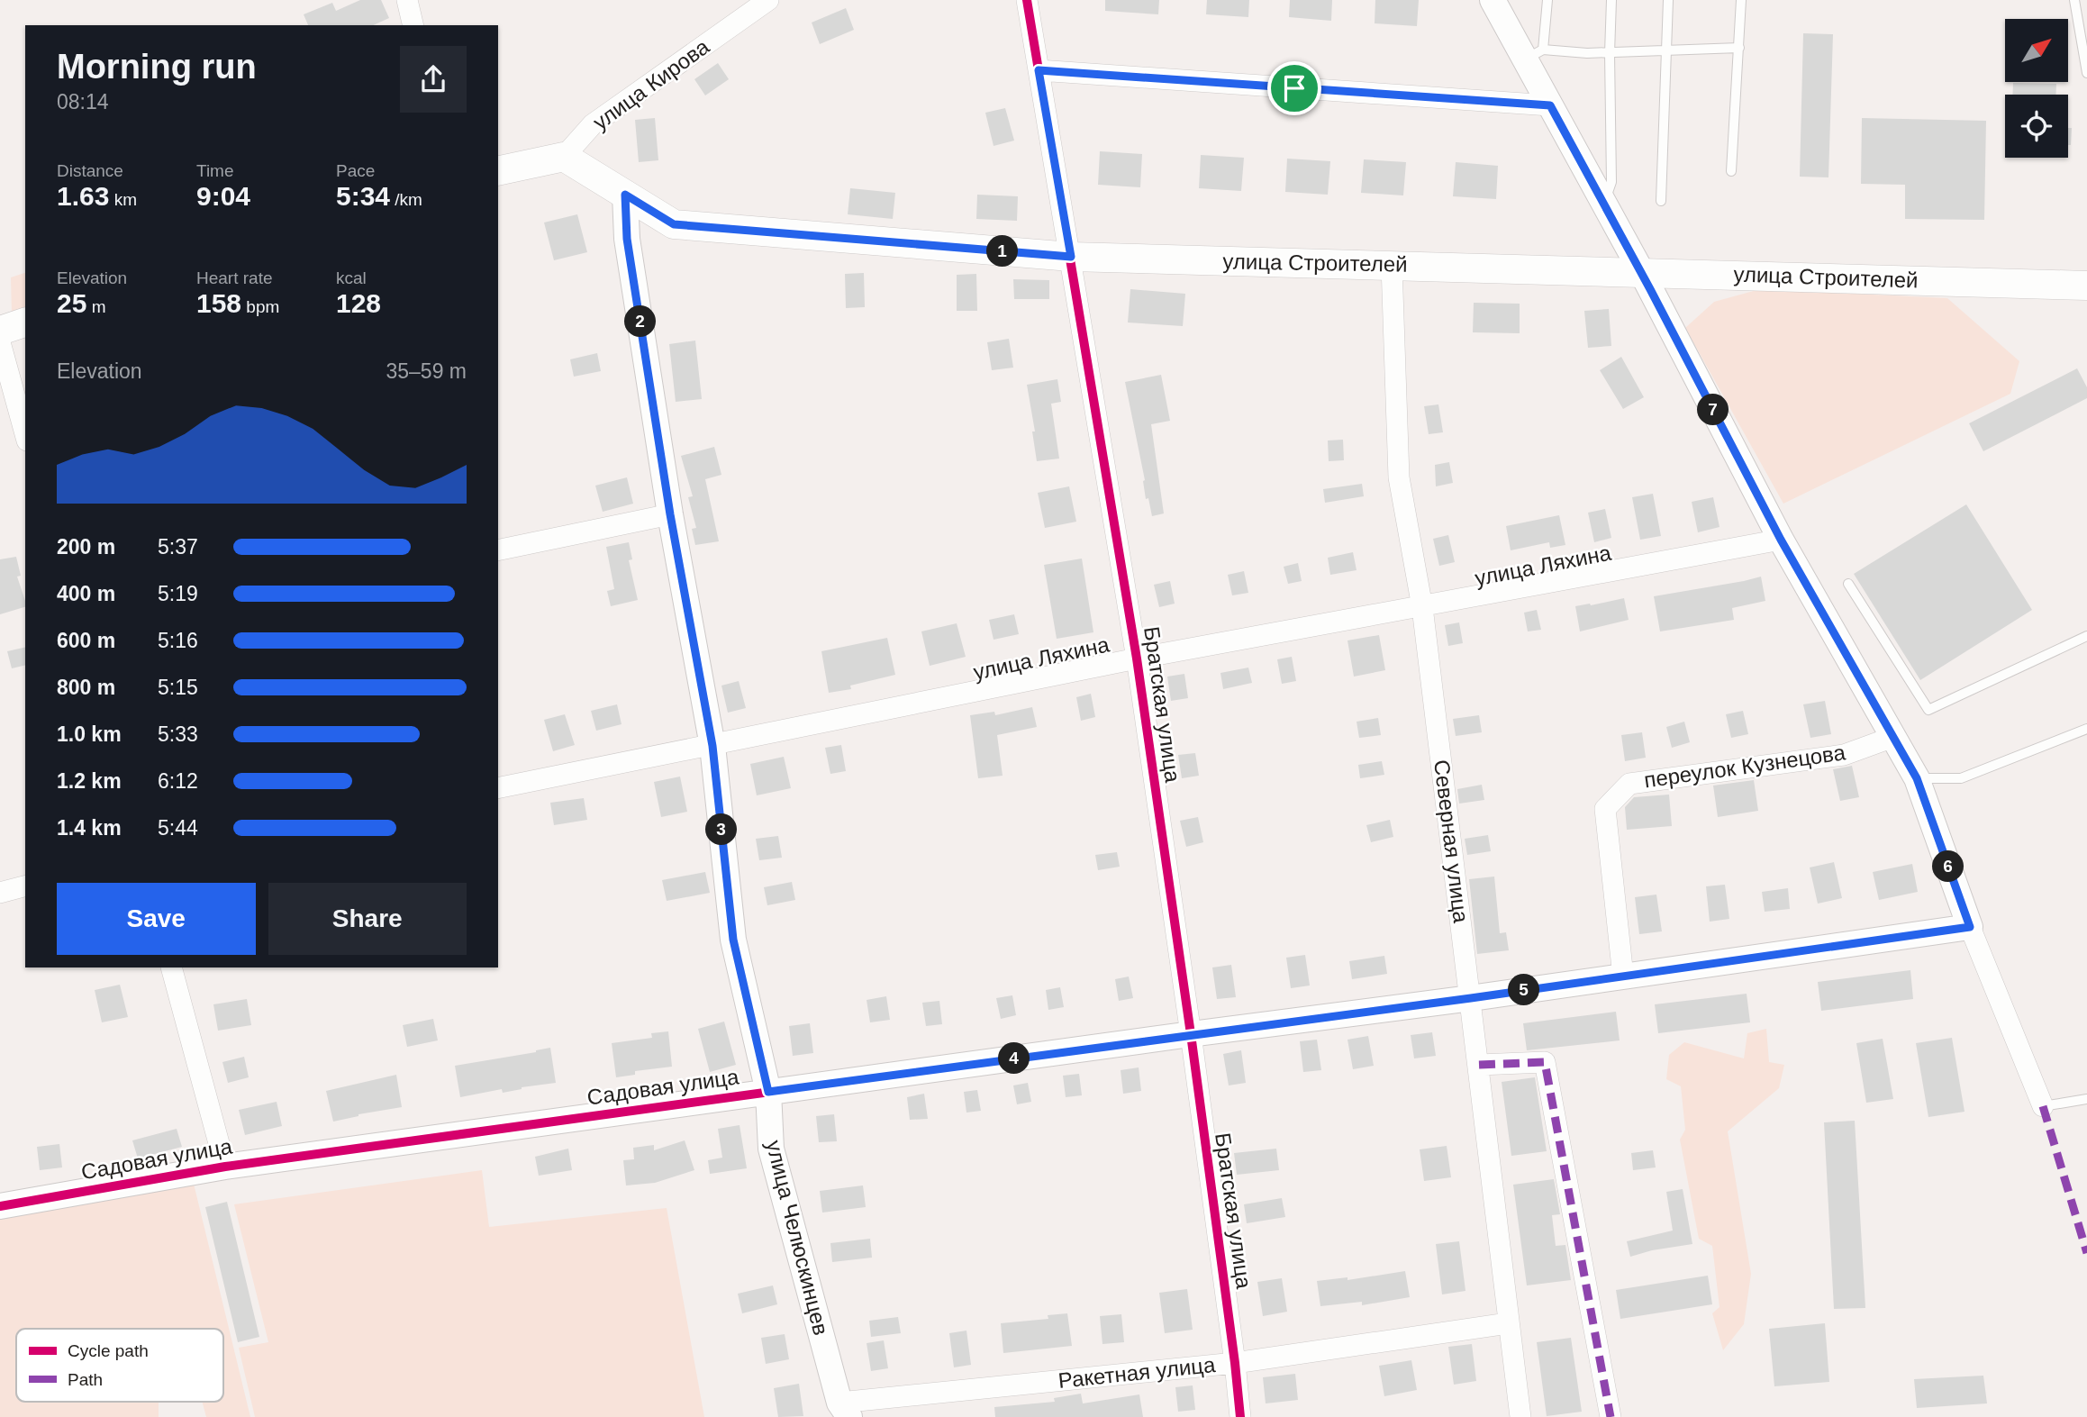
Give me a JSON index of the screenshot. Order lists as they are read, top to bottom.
{
  "streets": {
    "main road": ["улица Строителей"],
    "street": [
      "улица Кирова",
      "улица Ляхина",
      "Братская улица",
      "переулок Кузнецова",
      "Северная улица",
      "Садовая улица",
      "улица Челюскинцев",
      "Ракетная улица"
    ]
  },
  "crossings": [
    ["улица Кирова", "улица Строителей"],
    ["улица Строителей", "Братская улица"],
    ["улица Строителей", "Северная улица"],
    ["улица Строителей", "улица Челюскинцев"],
    ["улица Ляхина", "Братская улица"],
    ["улица Ляхина", "Северная улица"],
    ["улица Ляхина", "улица Челюскинцев"],
    ["Братская улица", "Садовая улица"],
    ["Братская улица", "Ракетная улица"],
    ["переулок Кузнецова", "Садовая улица"],
    ["Северная улица", "Садовая улица"],
    ["Северная улица", "Ракетная улица"],
    ["Садовая улица", "улица Челюскинцев"],
    ["улица Челюскинцев", "Ракетная улица"]
  ],
  "legend": ["Cycle path", "Path"],
  "north": "top right",
  "page": {
    "heading": ["Morning run", "08:14"],
    "stats": [
      ["Distance", "1.63 km"],
      ["Time", "9:04"],
      ["Pace", "5:34 /km"],
      ["Elevation", "25 m"],
      ["Heart rate", "158 bpm"],
      ["kcal", "128"]
    ],
    "pins": [
      "1",
      "2",
      "7",
      "3",
      "6",
      "5",
      "4"
    ],
    "chart": ["Elevation", "35–59 m"],
    "list": [
      {
        "name": "200 m",
        "note": "5:37"
      },
      {
        "name": "400 m",
        "note": "5:19"
      },
      {
        "name": "600 m",
        "note": "5:16"
      },
      {
        "name": "800 m",
        "note": "5:15"
      },
      {
        "name": "1.0 km",
        "note": "5:33"
      },
      {
        "name": "1.2 km",
        "note": "6:12"
      },
      {
        "name": "1.4 km",
        "note": "5:44"
      }
    ],
    "buttons": ["Save", "Share"]
  }
}
